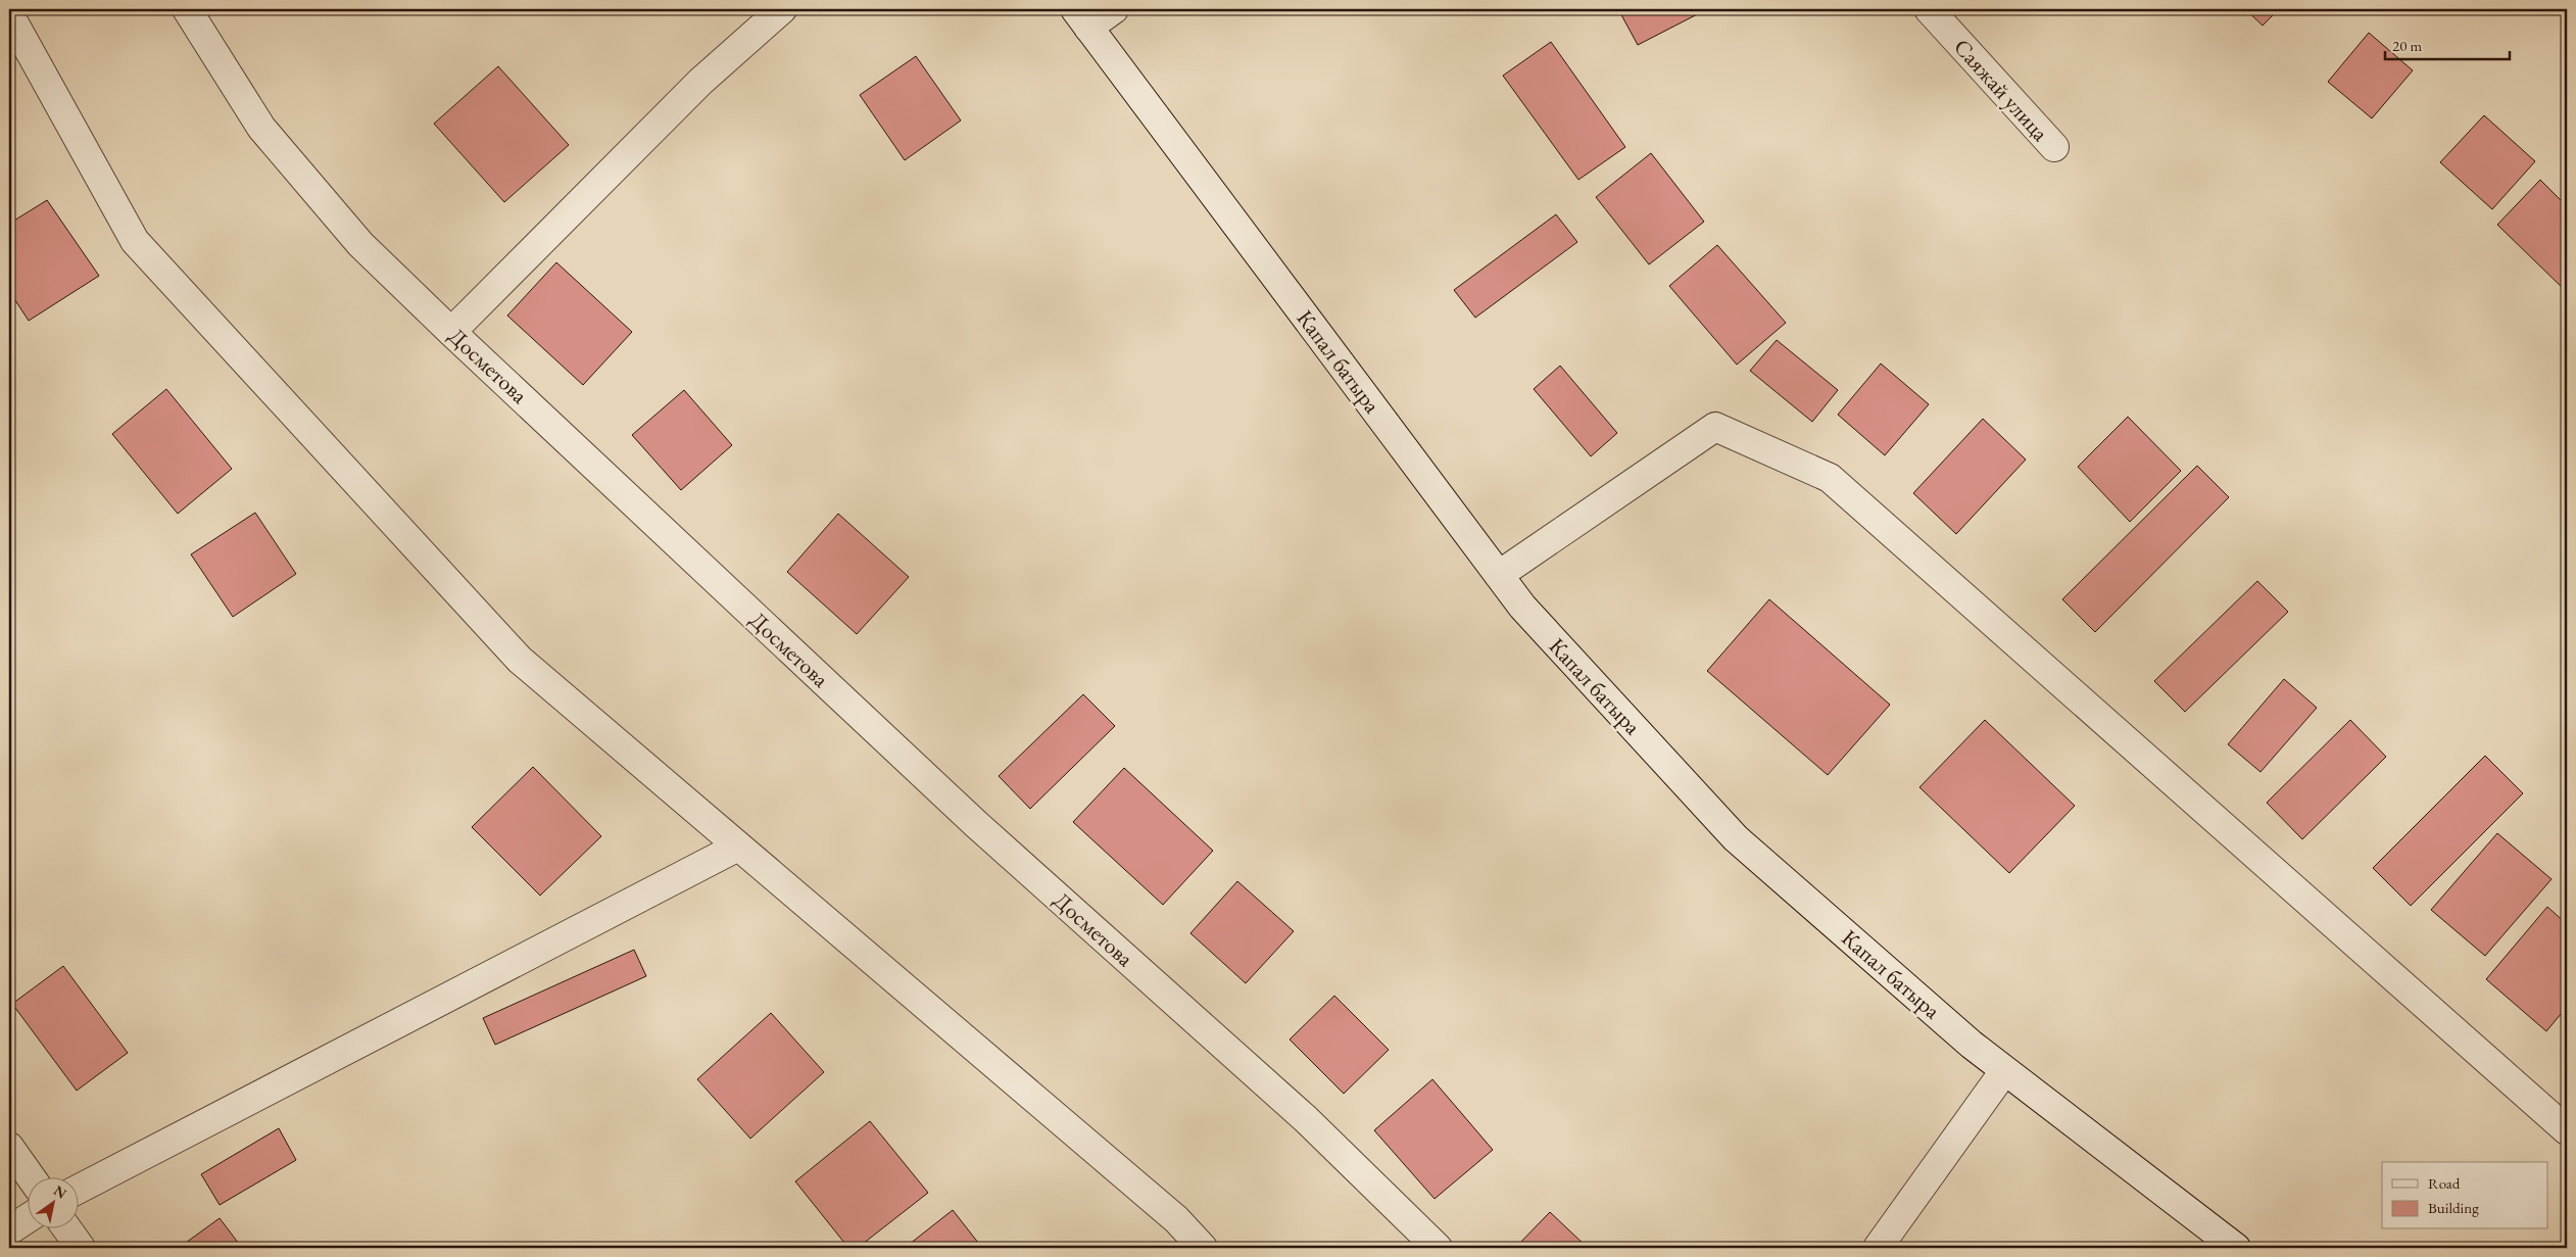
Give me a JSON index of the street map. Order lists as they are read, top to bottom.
{
  "streets": {
    "street": ["Саяжай улица", "Капал батыра", "Досметова"]
  },
  "legend": ["Road", "Building"],
  "scale_bar": "20 m",
  "north": "top right"
}
